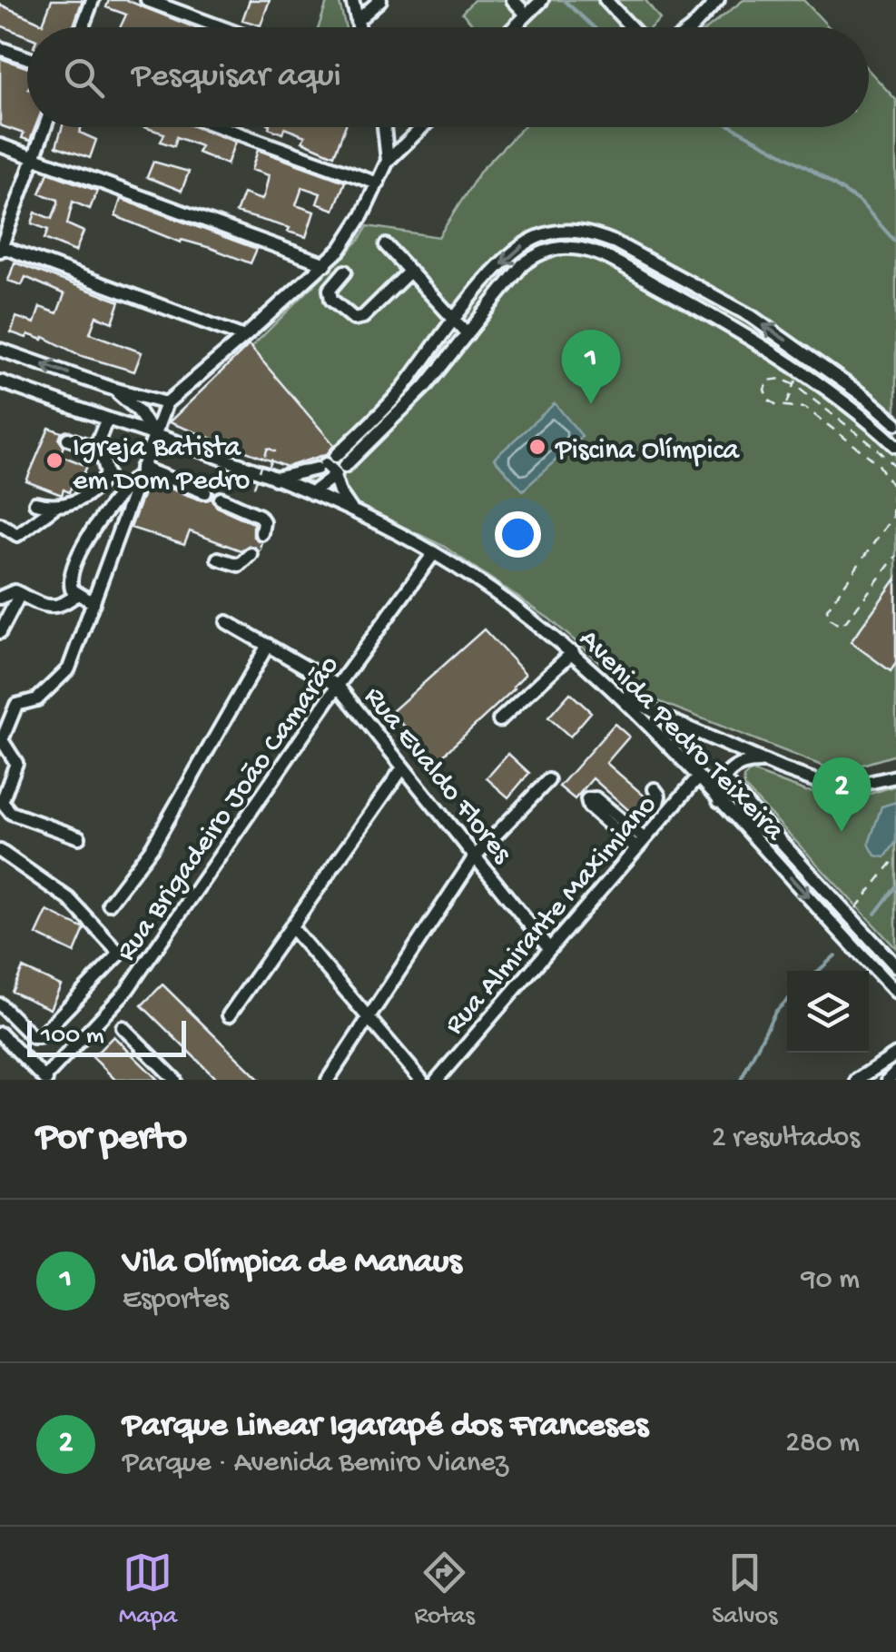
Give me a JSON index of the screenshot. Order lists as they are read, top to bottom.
{
  "streets": {
    "street": [
      "Avenida Pedro Teixeira",
      "Rua Evaldo Flores",
      "Rua Brigadeiro João Camarão",
      "Rua Almirante Maximiano"
    ]
  },
  "crossings": [
    ["Avenida Pedro Teixeira", "Rua Brigadeiro João Camarão"],
    ["Avenida Pedro Teixeira", "Rua Almirante Maximiano"],
    ["Rua Evaldo Flores", "Rua Brigadeiro João Camarão"],
    ["Rua Evaldo Flores", "Rua Almirante Maximiano"]
  ],
  "places": ["Piscina Olímpica", "Igreja Batista em Dom Pedro"],
  "scale_bar": "100 m",
  "page": {
    "search": "Pesquisar aqui",
    "pins": ["1", "2"],
    "scale": "100 m",
    "heading": ["Por perto", "2 resultados"],
    "list": [
      {
        "mark": "1",
        "name": "Vila Olímpica de Manaus",
        "note": "Esportes",
        "value": "90 m"
      },
      {
        "mark": "2",
        "name": "Parque Linear Igarapé dos Franceses",
        "note": "Parque · Avenida Bemiro Vianez",
        "value": "280 m"
      }
    ],
    "nav": ["Mapa", "Rotas", "Salvos"]
  }
}
